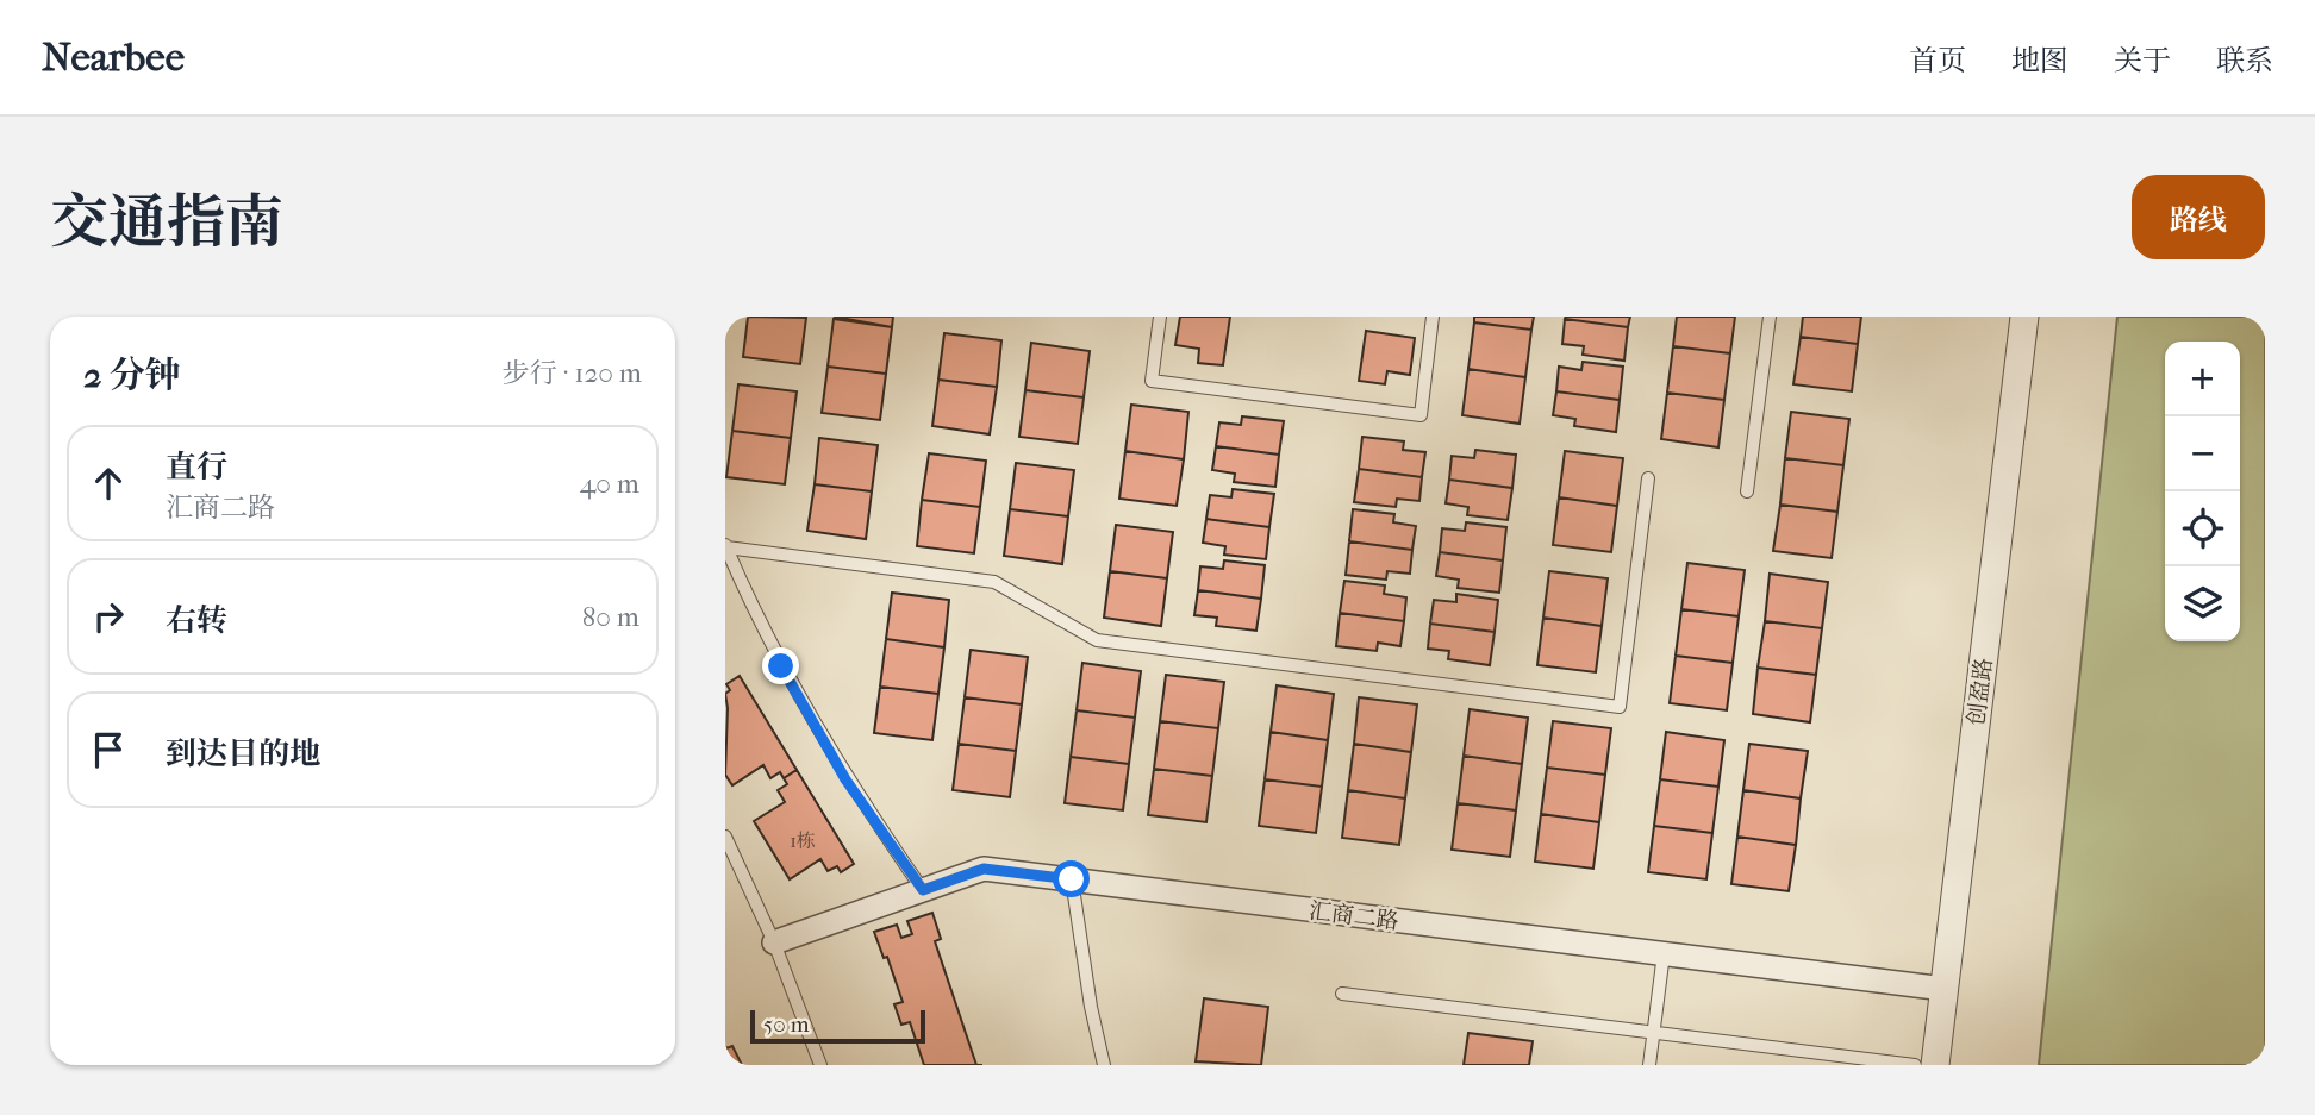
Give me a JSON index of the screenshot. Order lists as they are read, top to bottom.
{
  "streets": {
    "street": ["创盈路", "汇商二路"]
  },
  "crossings": [
    ["创盈路", "汇商二路"]
  ],
  "house_numbers": ["1栋"],
  "scale_bar": "50 m",
  "page": {
    "header": "Nearbee",
    "nav": [
      "首页",
      "地图",
      "关于",
      "联系"
    ],
    "title": "交通指南",
    "buttons": "路线",
    "heading": ["2 分钟", "步行 · 120 m"],
    "map_buttons": ["+", "−"],
    "list": [
      ["直行", "汇商二路", "40 m"],
      ["右转", "80 m"],
      "到达目的地"
    ],
    "scale": "50 m"
  }
}
